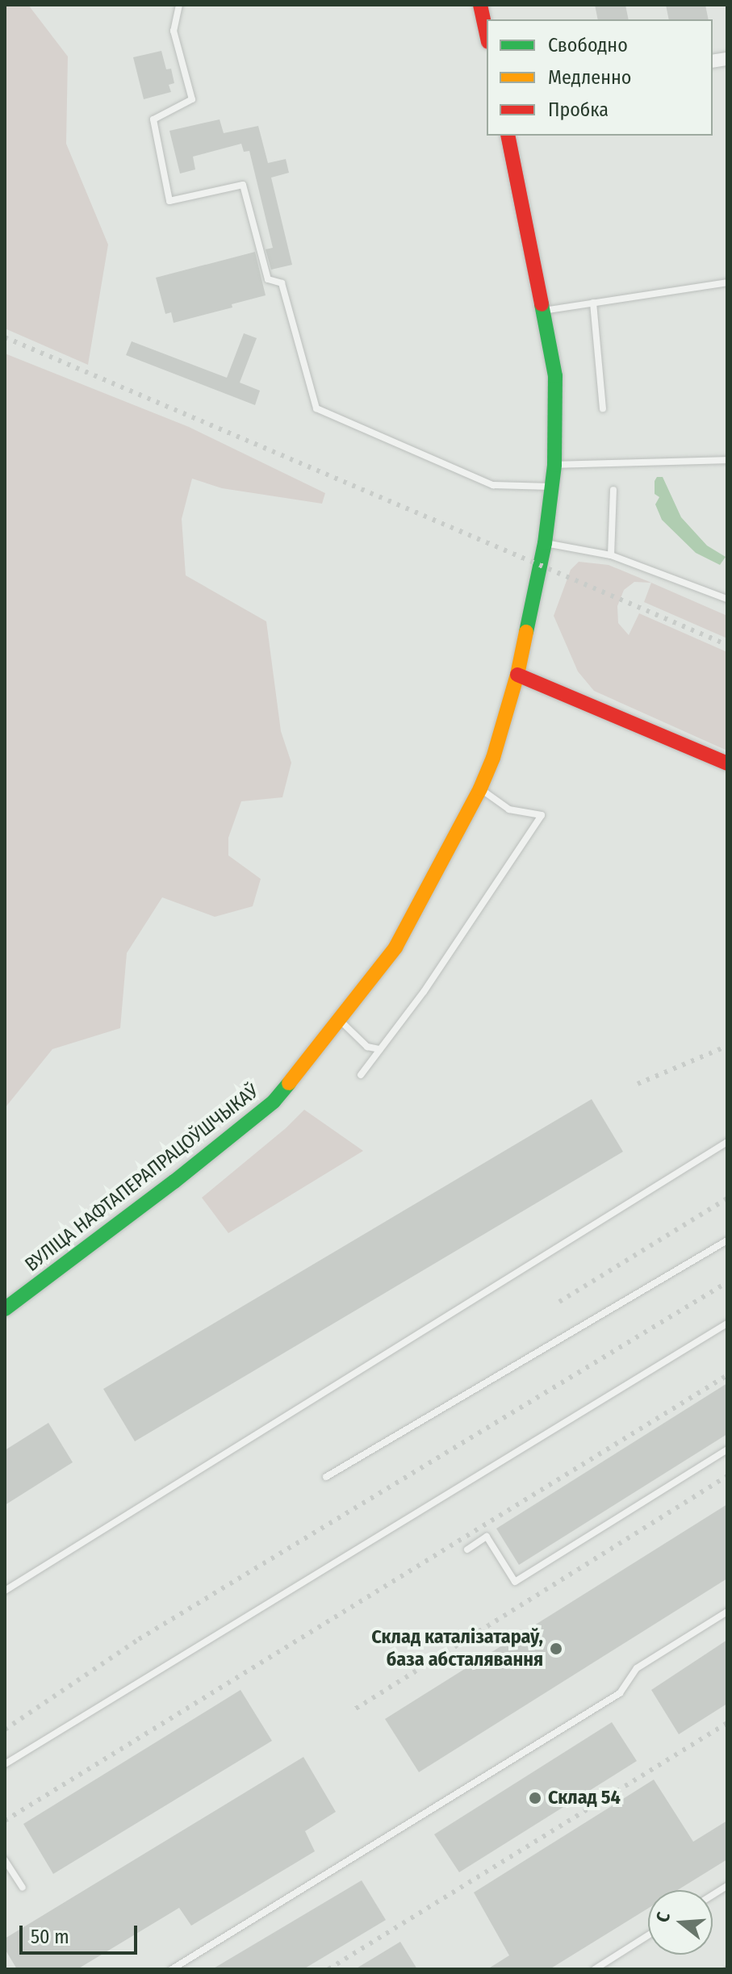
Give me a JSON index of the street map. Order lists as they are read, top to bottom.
{
  "streets": {
    "street": ["ВУЛІЦА НАФТАПЕРАПРАЦОЎШЧЫКАЎ"]
  },
  "places": ["Склад каталізатараў, база абсталявання", "Склад 54"],
  "legend": ["Свободно", "Медленно", "Пробка"],
  "scale_bar": "50 m",
  "north": "left"
}
